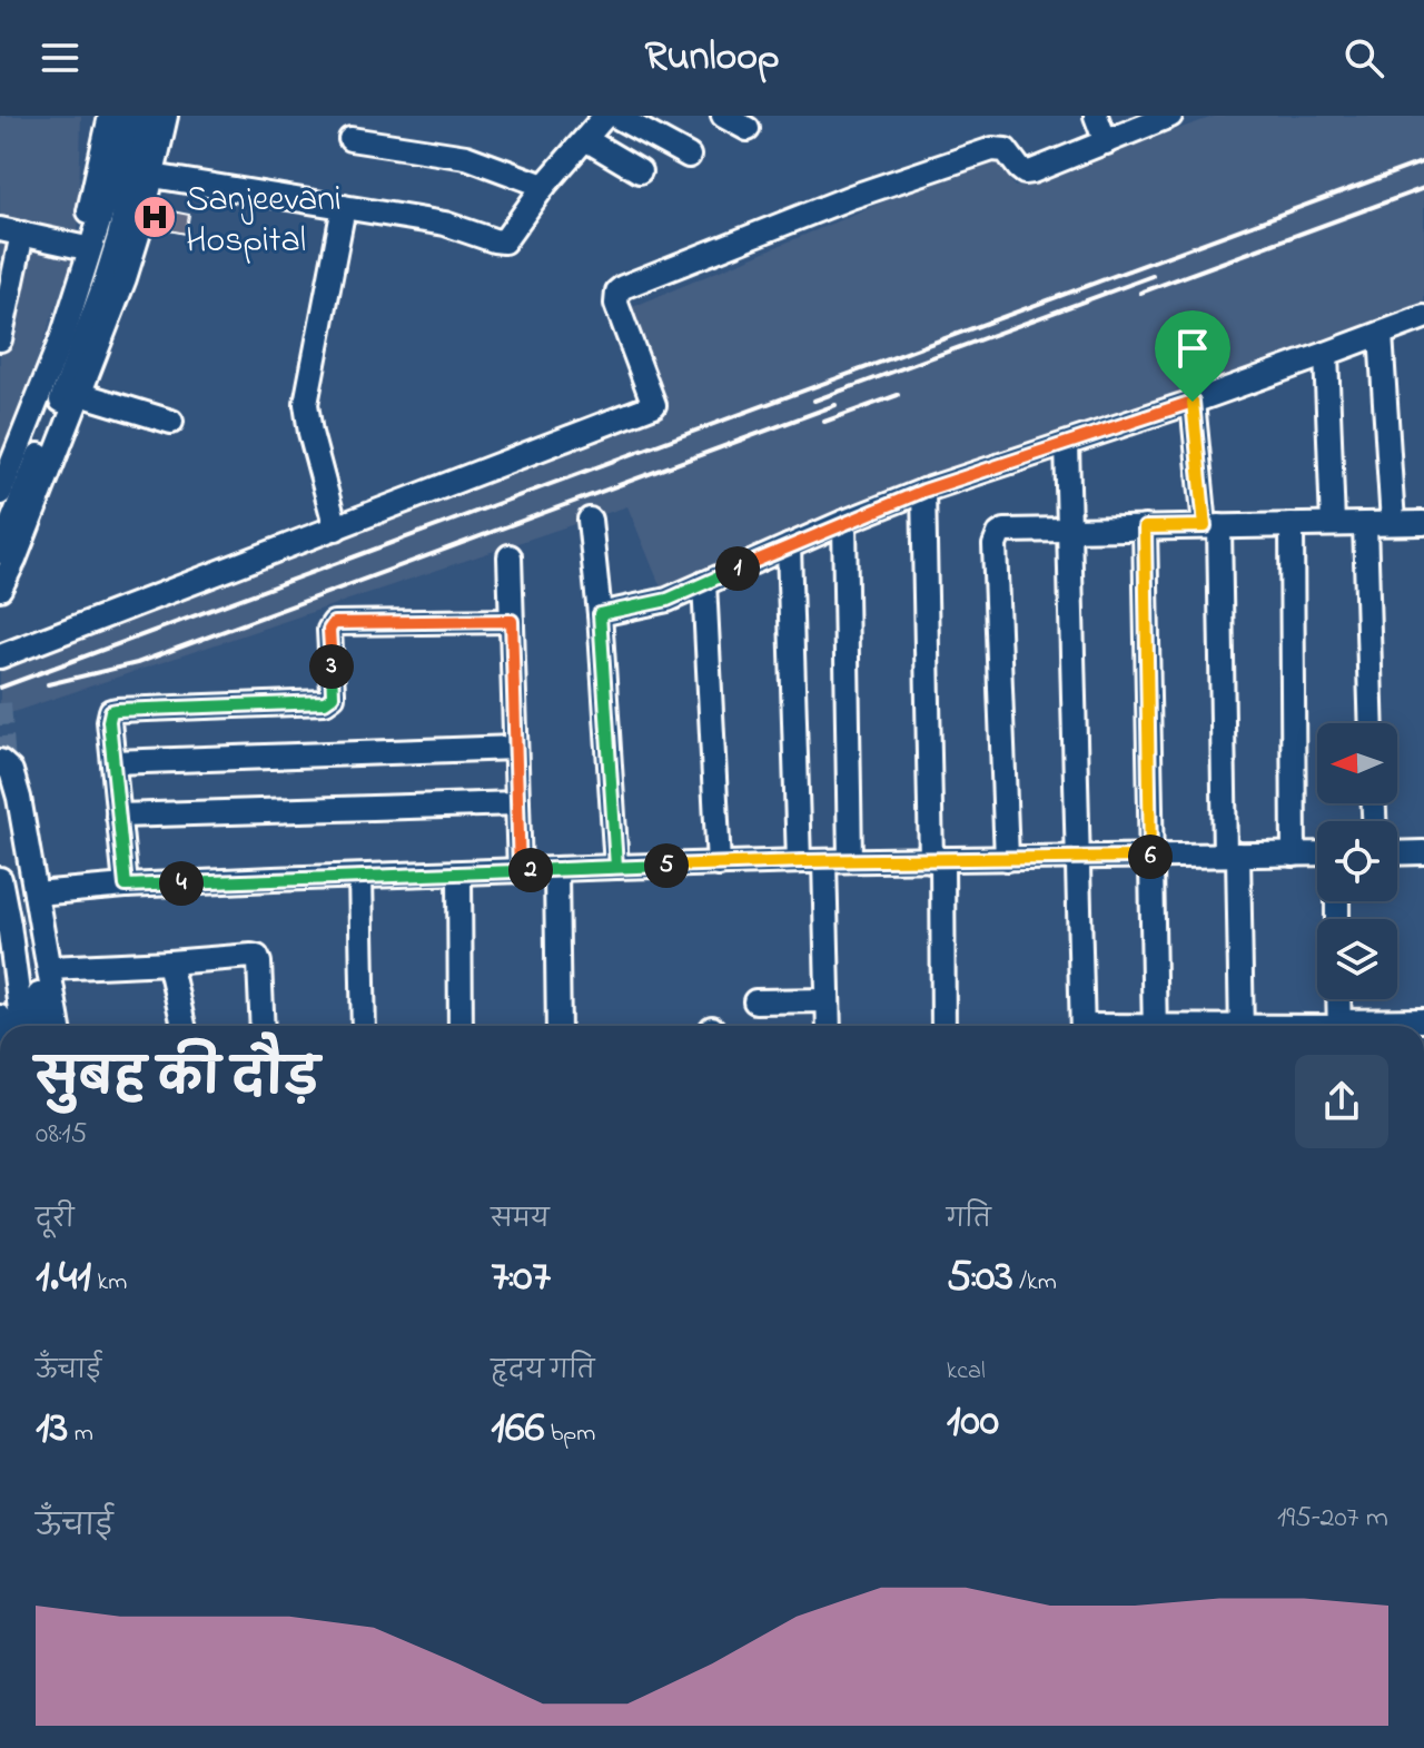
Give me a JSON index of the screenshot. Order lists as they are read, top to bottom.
{
  "places": {
    "hospital": ["Sanjeevani Hospital"]
  },
  "north": "left",
  "page": {
    "header": "Runloop",
    "pins": [
      "1",
      "3",
      "6",
      "5",
      "2",
      "4"
    ],
    "heading": ["सुबह की दौड़", "08:15"],
    "stats": [
      ["दूरी", "1.41 km"],
      ["समय", "7:07"],
      ["गति", "5:03 /km"],
      ["ऊँचाई", "13 m"],
      ["हृदय गति", "166 bpm"],
      ["kcal", "100"]
    ],
    "chart": ["ऊँचाई", "195–207 m"]
  }
}
